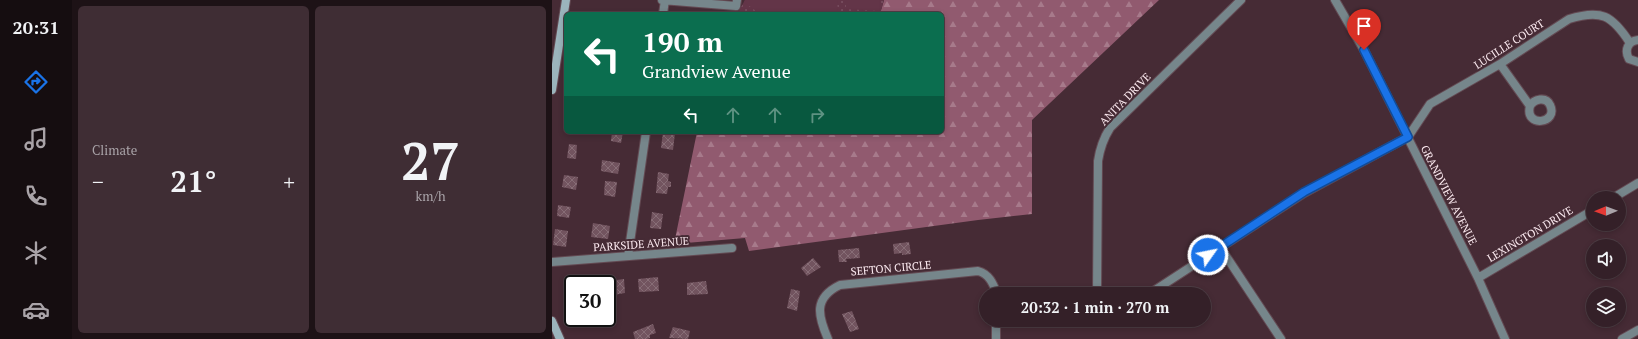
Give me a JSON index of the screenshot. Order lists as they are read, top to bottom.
{
  "streets": {
    "street": [
      "LUCILLE COURT",
      "ANITA DRIVE",
      "GRANDVIEW AVENUE",
      "LEXINGTON DRIVE",
      "PARKSIDE AVENUE",
      "SEFTON CIRCLE"
    ]
  },
  "crossings": [
    ["LUCILLE COURT", "GRANDVIEW AVENUE"],
    ["GRANDVIEW AVENUE", "LEXINGTON DRIVE"]
  ],
  "north": "left",
  "page": {
    "tabs": "20:31",
    "tile": [
      "Climate",
      ["27", "km/h"]
    ],
    "turn": ["190 m", "Grandview Avenue"],
    "heat": ["−", "21°", "+"],
    "limit": "30",
    "trip": "20:32 · 1 min · 270 m"
  }
}
